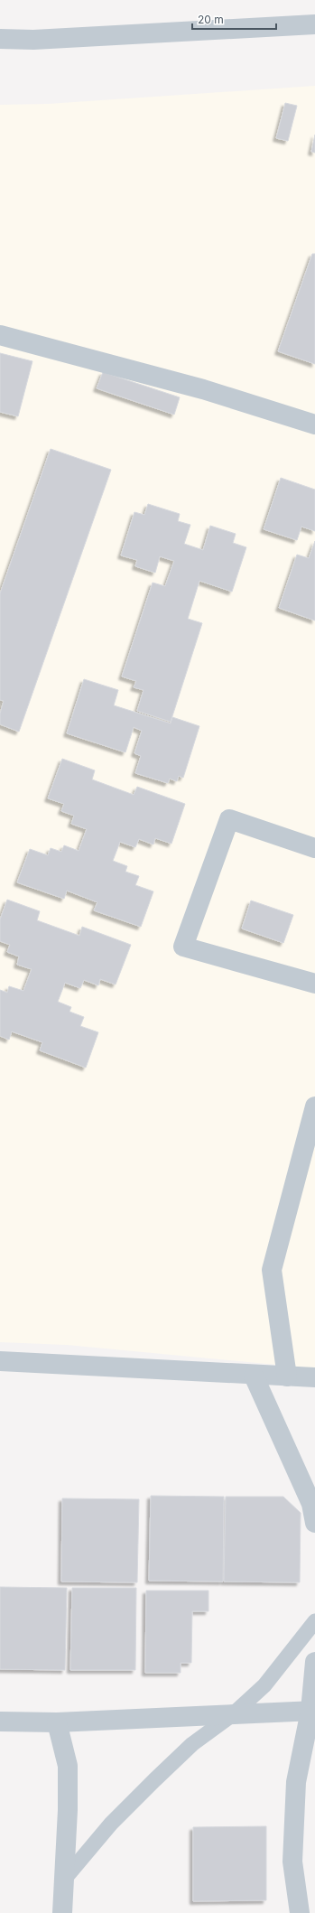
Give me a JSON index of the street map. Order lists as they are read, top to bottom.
{
  "scale_bar": "20 m"
}
